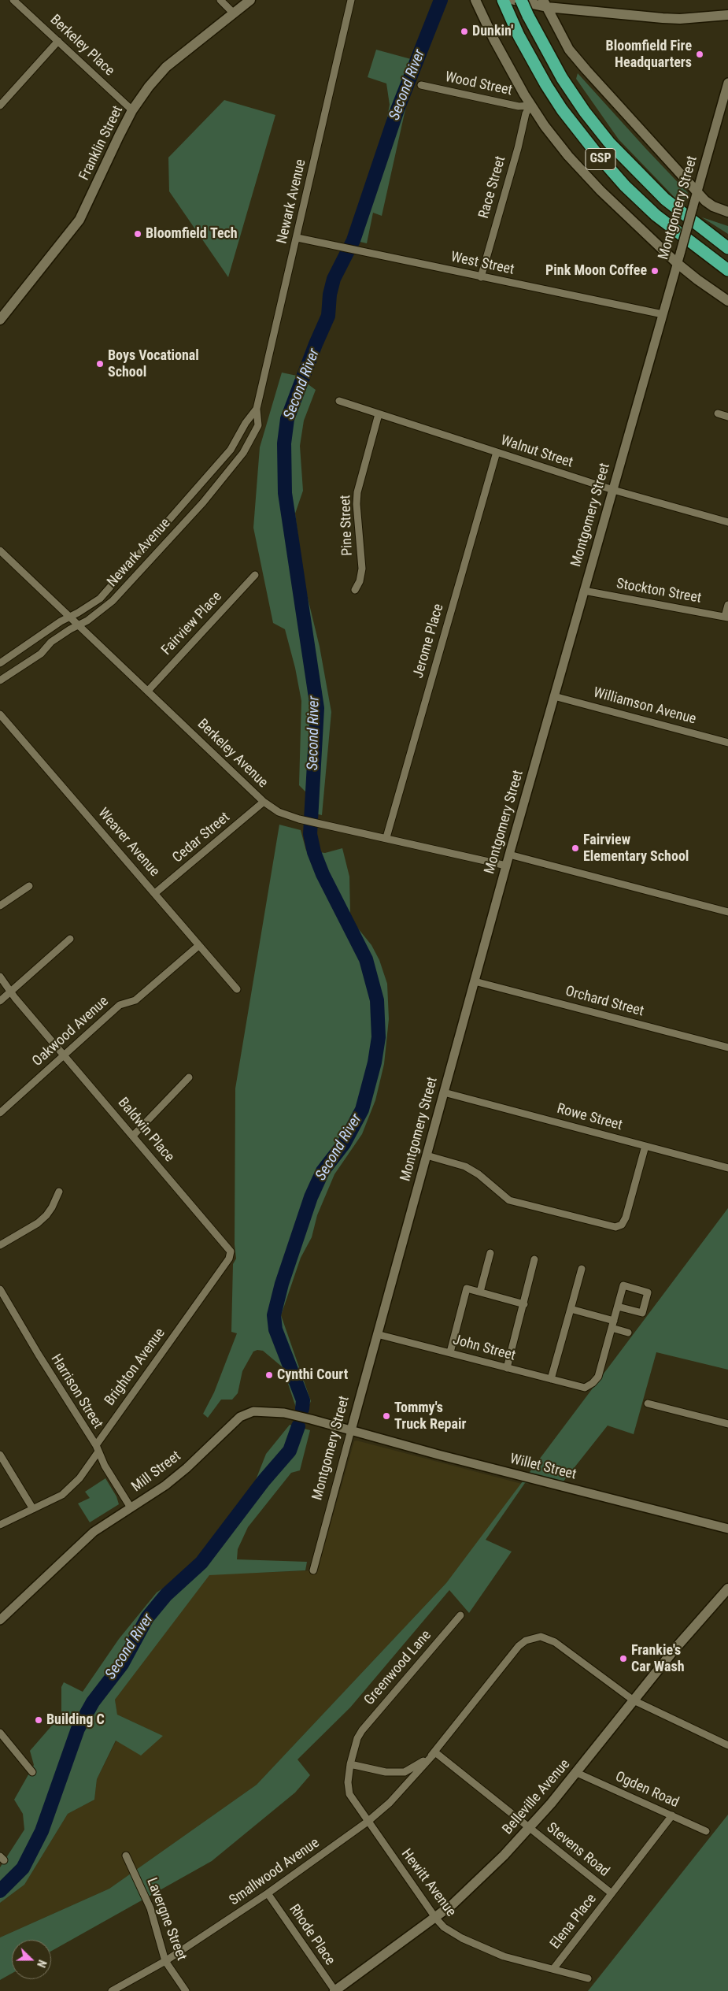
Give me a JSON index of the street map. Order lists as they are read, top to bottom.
{
  "streets": {
    "highway": ["GSP"],
    "main road": ["Franklin Street", "Belleville Avenue"],
    "street": [
      "Berkeley Place",
      "Wood Street",
      "Race Street",
      "Newark Avenue",
      "Montgomery Street",
      "West Street",
      "Walnut Street",
      "Pine Street",
      "Stockton Street",
      "Fairview Place",
      "Jerome Place",
      "Williamson Avenue",
      "Berkeley Avenue",
      "Cedar Street",
      "Weaver Avenue",
      "Orchard Street",
      "Oakwood Avenue",
      "Rowe Street",
      "Baldwin Place",
      "John Street",
      "Brighton Avenue",
      "Harrison Street",
      "Willet Street",
      "Mill Street",
      "Greenwood Lane",
      "Ogden Road",
      "Stevens Road",
      "Smallwood Avenue",
      "Hewitt Avenue",
      "Lavergne Street",
      "Elena Place",
      "Rhode Place"
    ]
  },
  "crossings": [
    ["Berkeley Place", "Franklin Street"],
    ["Wood Street", "Race Street"],
    ["Race Street", "West Street"],
    ["Newark Avenue", "West Street"],
    ["Newark Avenue", "Berkeley Avenue"],
    ["Montgomery Street", "West Street"],
    ["Montgomery Street", "Walnut Street"],
    ["Montgomery Street", "Stockton Street"],
    ["Montgomery Street", "Williamson Avenue"],
    ["Montgomery Street", "Berkeley Avenue"],
    ["Montgomery Street", "Orchard Street"],
    ["Montgomery Street", "Rowe Street"],
    ["Montgomery Street", "John Street"],
    ["Montgomery Street", "Willet Street"],
    ["Montgomery Street", "Mill Street"],
    ["Walnut Street", "Pine Street"],
    ["Walnut Street", "Jerome Place"],
    ["Fairview Place", "Berkeley Avenue"],
    ["Jerome Place", "Berkeley Avenue"],
    ["Berkeley Avenue", "Cedar Street"],
    ["Cedar Street", "Weaver Avenue"],
    ["Weaver Avenue", "Oakwood Avenue"],
    ["Oakwood Avenue", "Baldwin Place"],
    ["Baldwin Place", "Brighton Avenue"],
    ["Brighton Avenue", "Harrison Street"],
    ["Harrison Street", "Mill Street"],
    ["Willet Street", "Mill Street"],
    ["Greenwood Lane", "Hewitt Avenue"],
    ["Ogden Road", "Belleville Avenue"],
    ["Ogden Road", "Elena Place"],
    ["Belleville Avenue", "Stevens Road"],
    ["Belleville Avenue", "Smallwood Avenue"],
    ["Belleville Avenue", "Hewitt Avenue"],
    ["Belleville Avenue", "Rhode Place"],
    ["Stevens Road", "Smallwood Avenue"],
    ["Stevens Road", "Elena Place"],
    ["Smallwood Avenue", "Hewitt Avenue"],
    ["Smallwood Avenue", "Lavergne Street"],
    ["Smallwood Avenue", "Rhode Place"],
    ["Hewitt Avenue", "Elena Place"]
  ],
  "water": ["Second River"],
  "places": [
    "Dunkin'",
    "Bloomfield Fire Headquarters",
    "Bloomfield Tech",
    "Pink Moon Coffee",
    "Boys Vocational School",
    "Fairview Elementary School",
    "Cynthi Court",
    "Tommy's Truck Repair",
    "Frankie's Car Wash",
    "Building C"
  ],
  "north": "right"
}
